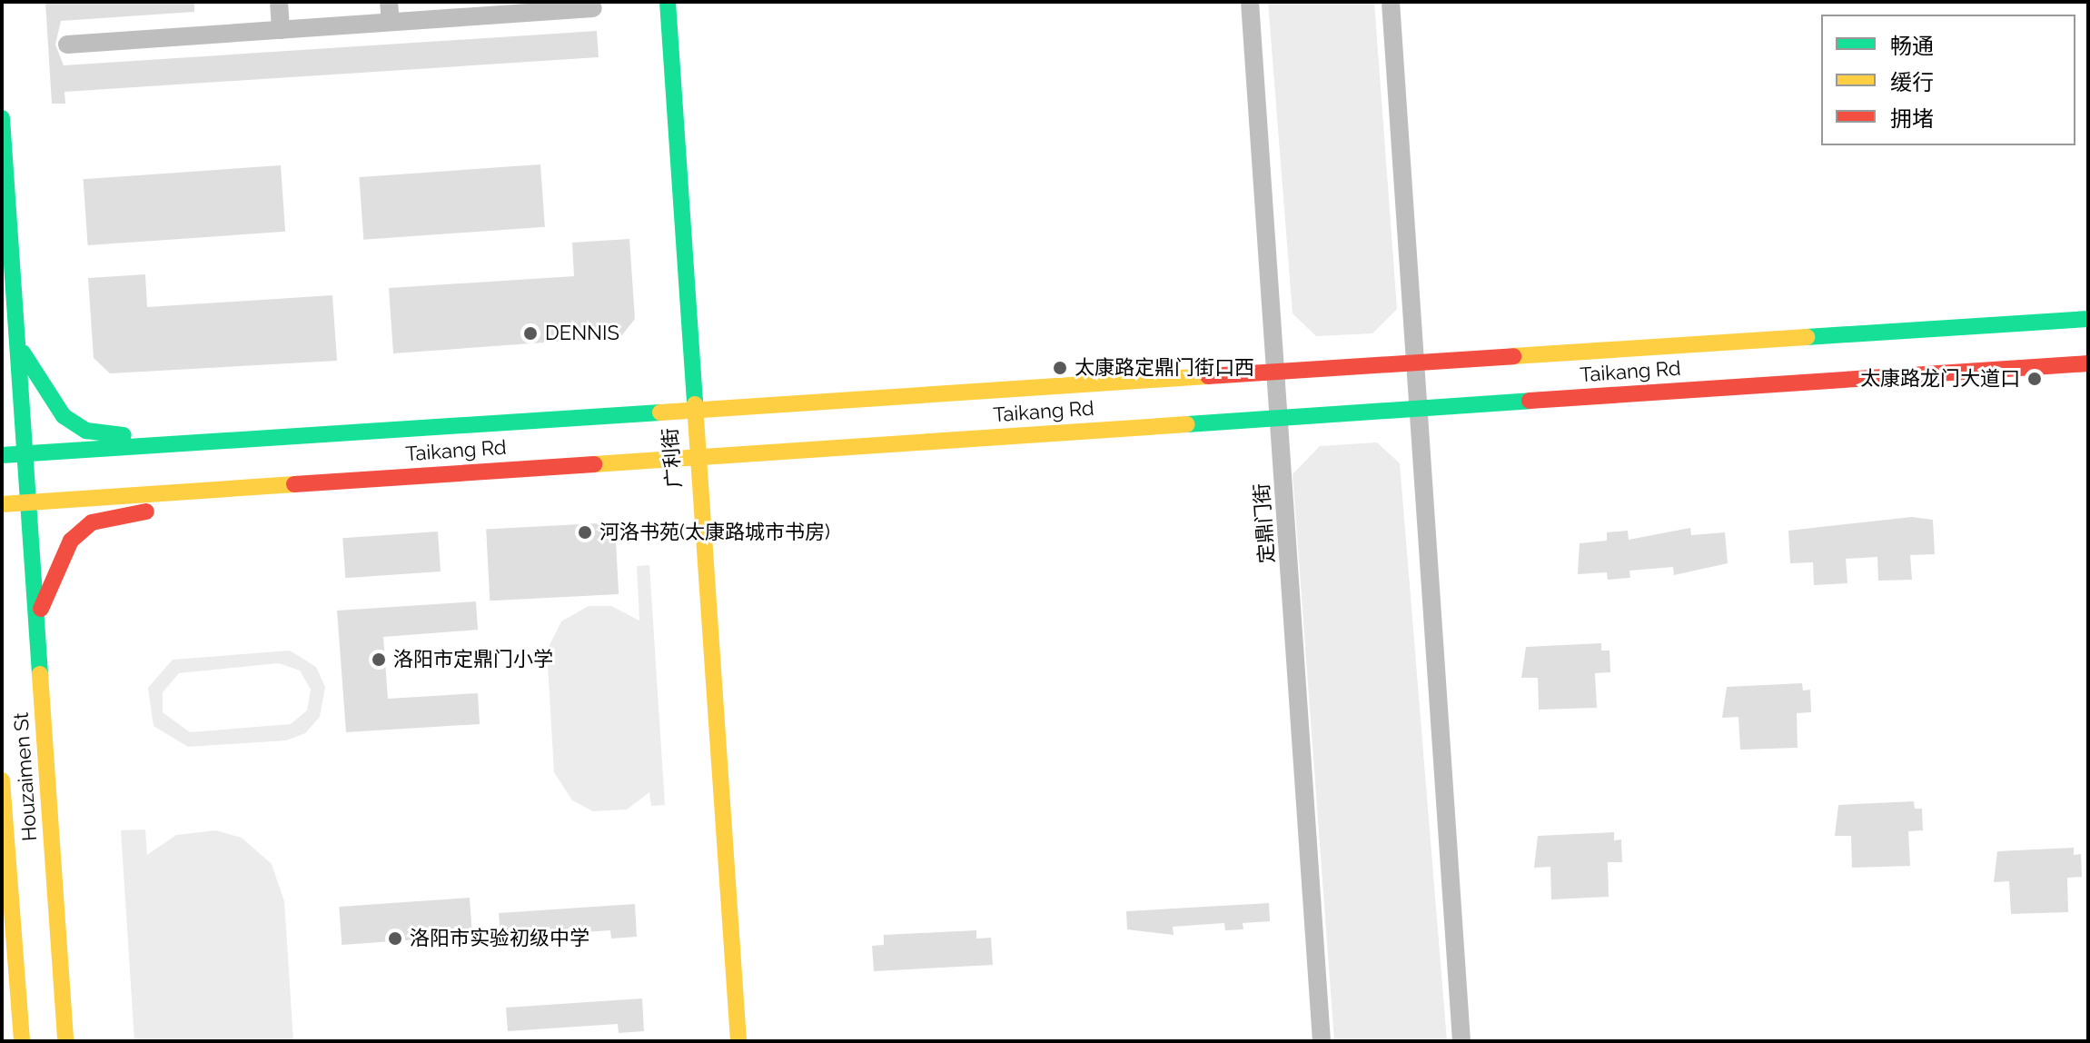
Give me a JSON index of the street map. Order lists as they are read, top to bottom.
{
  "streets": {
    "main road": ["Taikang Rd", "广利街", "Houzaimen St"],
    "street": ["定鼎门街"]
  },
  "crossings": [
    ["Taikang Rd", "广利街"],
    ["Taikang Rd", "定鼎门街"],
    ["Taikang Rd", "Houzaimen St"]
  ],
  "places": [
    "DENNIS",
    "太康路定鼎门街口西",
    "太康路龙门大道口",
    "河洛书苑(太康路城市书房)",
    "洛阳市定鼎门小学",
    "洛阳市实验初级中学"
  ],
  "legend": ["畅通", "缓行", "拥堵"]
}
